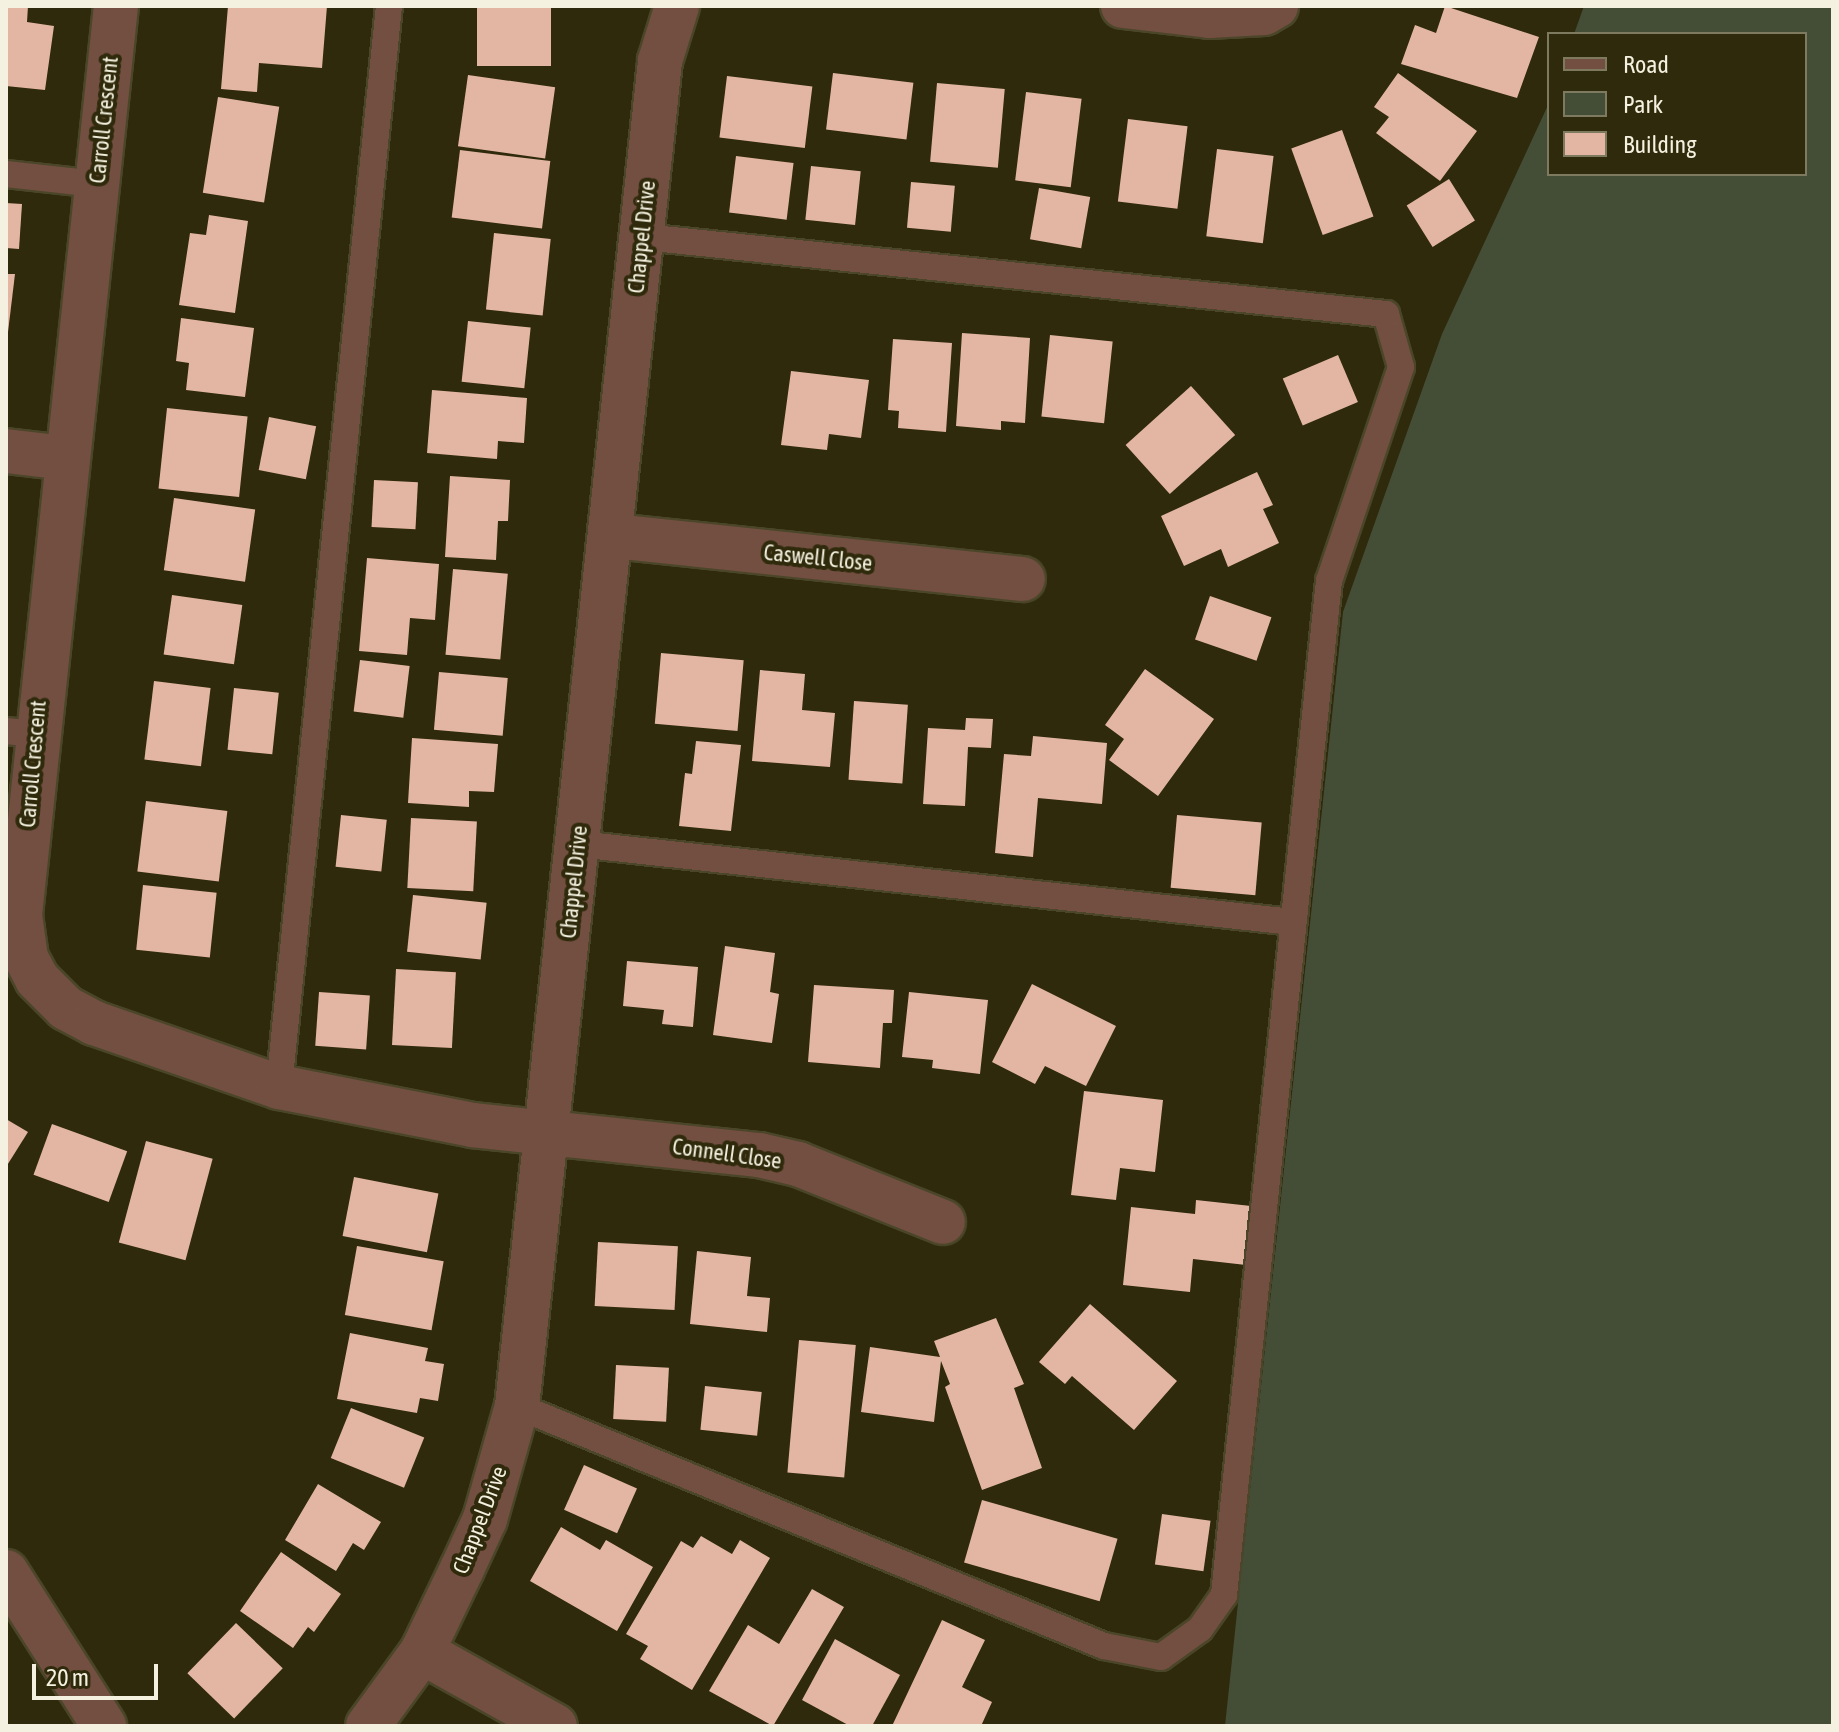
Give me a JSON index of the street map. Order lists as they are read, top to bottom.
{
  "streets": {
    "street": [
      "Carroll Crescent",
      "Chappel Drive",
      "Caswell Close",
      "Connell Close"
    ]
  },
  "crossings": [
    ["Carroll Crescent", "Chappel Drive"],
    ["Carroll Crescent", "Connell Close"],
    ["Chappel Drive", "Caswell Close"],
    ["Chappel Drive", "Connell Close"]
  ],
  "legend": ["Road", "Park", "Building"],
  "scale_bar": "20 m"
}
